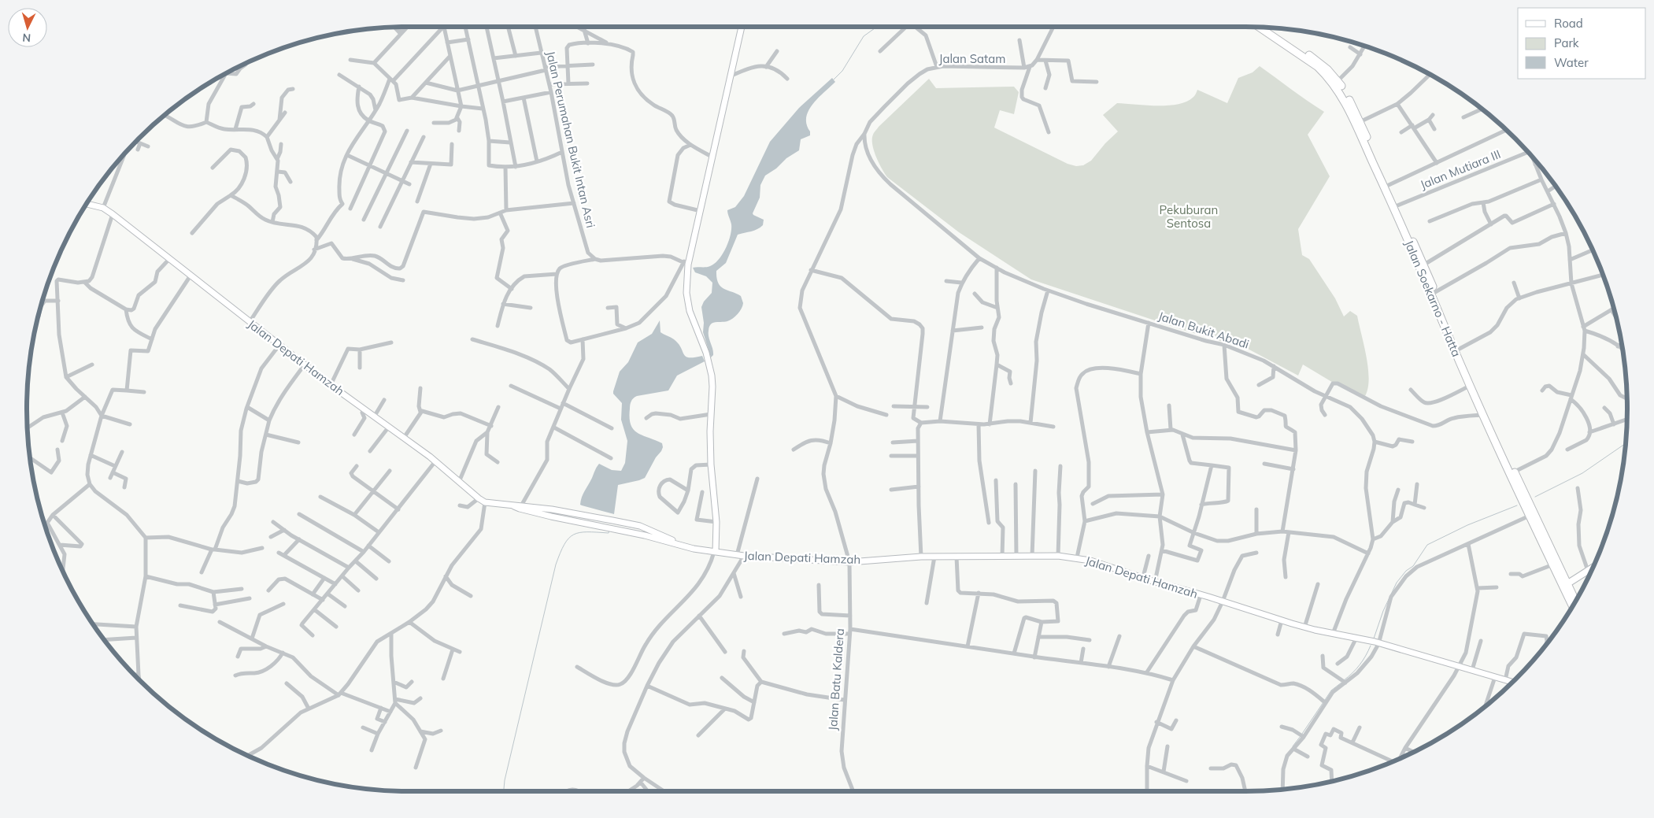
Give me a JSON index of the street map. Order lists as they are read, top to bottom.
{
  "streets": {
    "highway": ["Jalan Soekarno - Hatta"],
    "main road": ["Jalan Depati Hamzah"],
    "street": [
      "Jalan Satam",
      "Jalan Perumahan Bukit Intan Asri",
      "Jalan Mutiara III",
      "Jalan Bukit Abadi",
      "Jalan Batu Kaldera"
    ]
  },
  "crossings": [
    ["Jalan Satam", "Jalan Bukit Abadi"],
    ["Jalan Satam", "Jalan Batu Kaldera"],
    ["Jalan Mutiara III", "Jalan Soekarno - Hatta"],
    ["Jalan Depati Hamzah", "Jalan Batu Kaldera"]
  ],
  "parks": ["Pekuburan Sentosa"],
  "legend": ["Road", "Park", "Water"],
  "north": "bottom"
}
